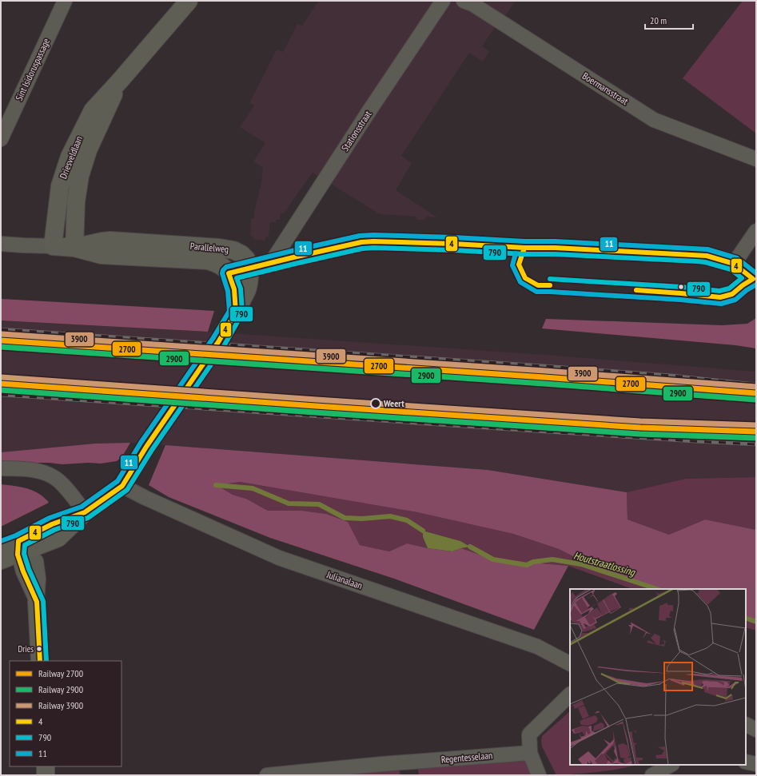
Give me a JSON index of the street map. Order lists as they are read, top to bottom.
{
  "streets": {
    "street": [
      "Sint Isidoruspassage",
      "Boermansstraat",
      "Stationsstraat",
      "Driesveldlaan",
      "Parallelweg",
      "Julianalaan",
      "Regentesselaan"
    ]
  },
  "crossings": [
    ["Driesveldlaan", "Parallelweg"]
  ],
  "water": ["Houtstraatlossing"],
  "places": ["Weert", "Dries"],
  "lines": [
    "transit line 11",
    "transit line 4",
    "transit line 790",
    "rail line 3900",
    "rail line 2700",
    "rail line 2900"
  ],
  "legend": [
    "Railway 2700",
    "Railway 2900",
    "Railway 3900",
    "4",
    "790",
    "11"
  ],
  "scale_bar": "20 m"
}
